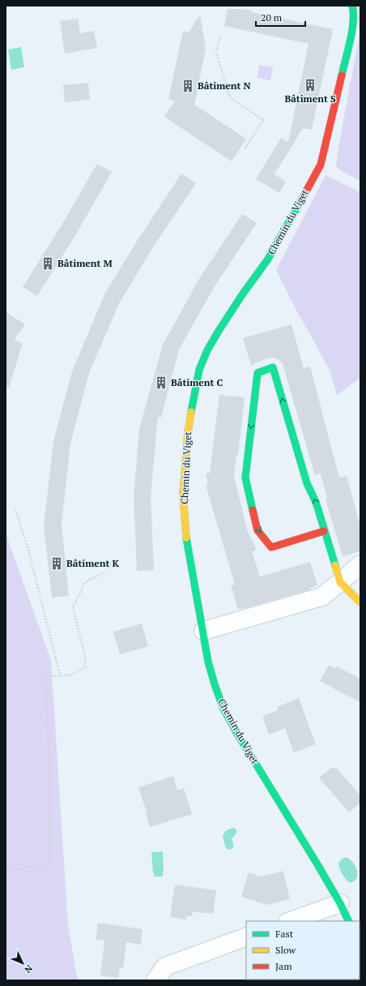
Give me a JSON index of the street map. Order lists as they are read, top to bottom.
{
  "streets": {
    "street": ["Chemin du Viget"]
  },
  "places": {
    "building": [
      "Bâtiment S",
      "Bâtiment N",
      "Bâtiment M",
      "Bâtiment C",
      "Bâtiment K"
    ]
  },
  "legend": ["Fast", "Slow", "Jam"],
  "scale_bar": "20 m",
  "north": "bottom right"
}
